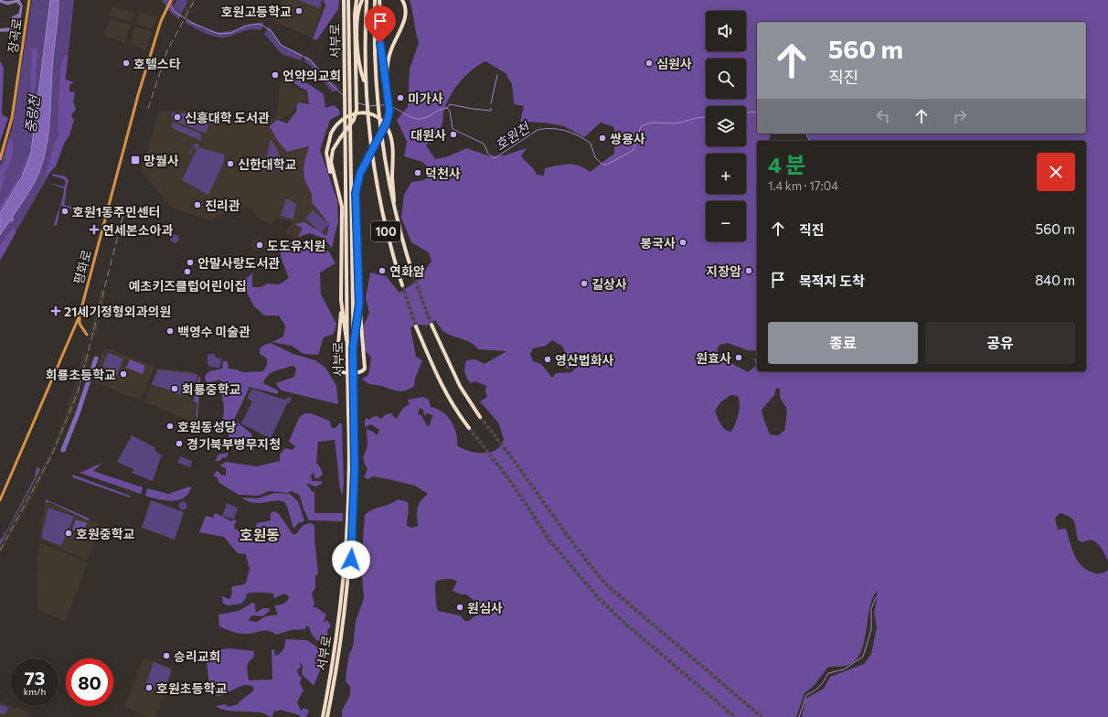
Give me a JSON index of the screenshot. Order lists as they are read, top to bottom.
{
  "streets": {
    "highway": ["서부로", "100"],
    "main road": ["장곡로", "평화로"]
  },
  "districts": ["호원동"],
  "water": ["중랑천", "호원천"],
  "places": {
    "other": [
      "호원고등학교",
      "호텔스타",
      "심원사",
      "언약의교회",
      "미가사",
      "신흥대학 도서관",
      "대원사",
      "쌍용사",
      "신한대학교",
      "덕천사",
      "진리관",
      "호원1동주민센터",
      "봉국사",
      "도도유치원",
      "안말사랑도서관",
      "연화암",
      "지장암",
      "예초키즈클럽어린이집",
      "길상사",
      "백영수 미술관",
      "원효사",
      "영산법화사",
      "회룡초등학교",
      "회룡중학교",
      "호원동성당",
      "경기북부병무지청",
      "호원중학교",
      "원심사",
      "승리교회",
      "호원초등학교"
    ],
    "transit": ["망월사"],
    "health": ["연세본소아과", "21세기정형외과의원"]
  },
  "page": {
    "map_buttons": ["+", "−"],
    "turn": ["560 m", "직진"],
    "heading": ["4 분", "1.4 km · 17:04"],
    "list": [
      {
        "name": "직진",
        "value": "560 m"
      },
      {
        "name": "목적지 도착",
        "value": "840 m"
      }
    ],
    "buttons": ["종료", "공유"],
    "speed": "73 km/h",
    "limit": "80"
  }
}
